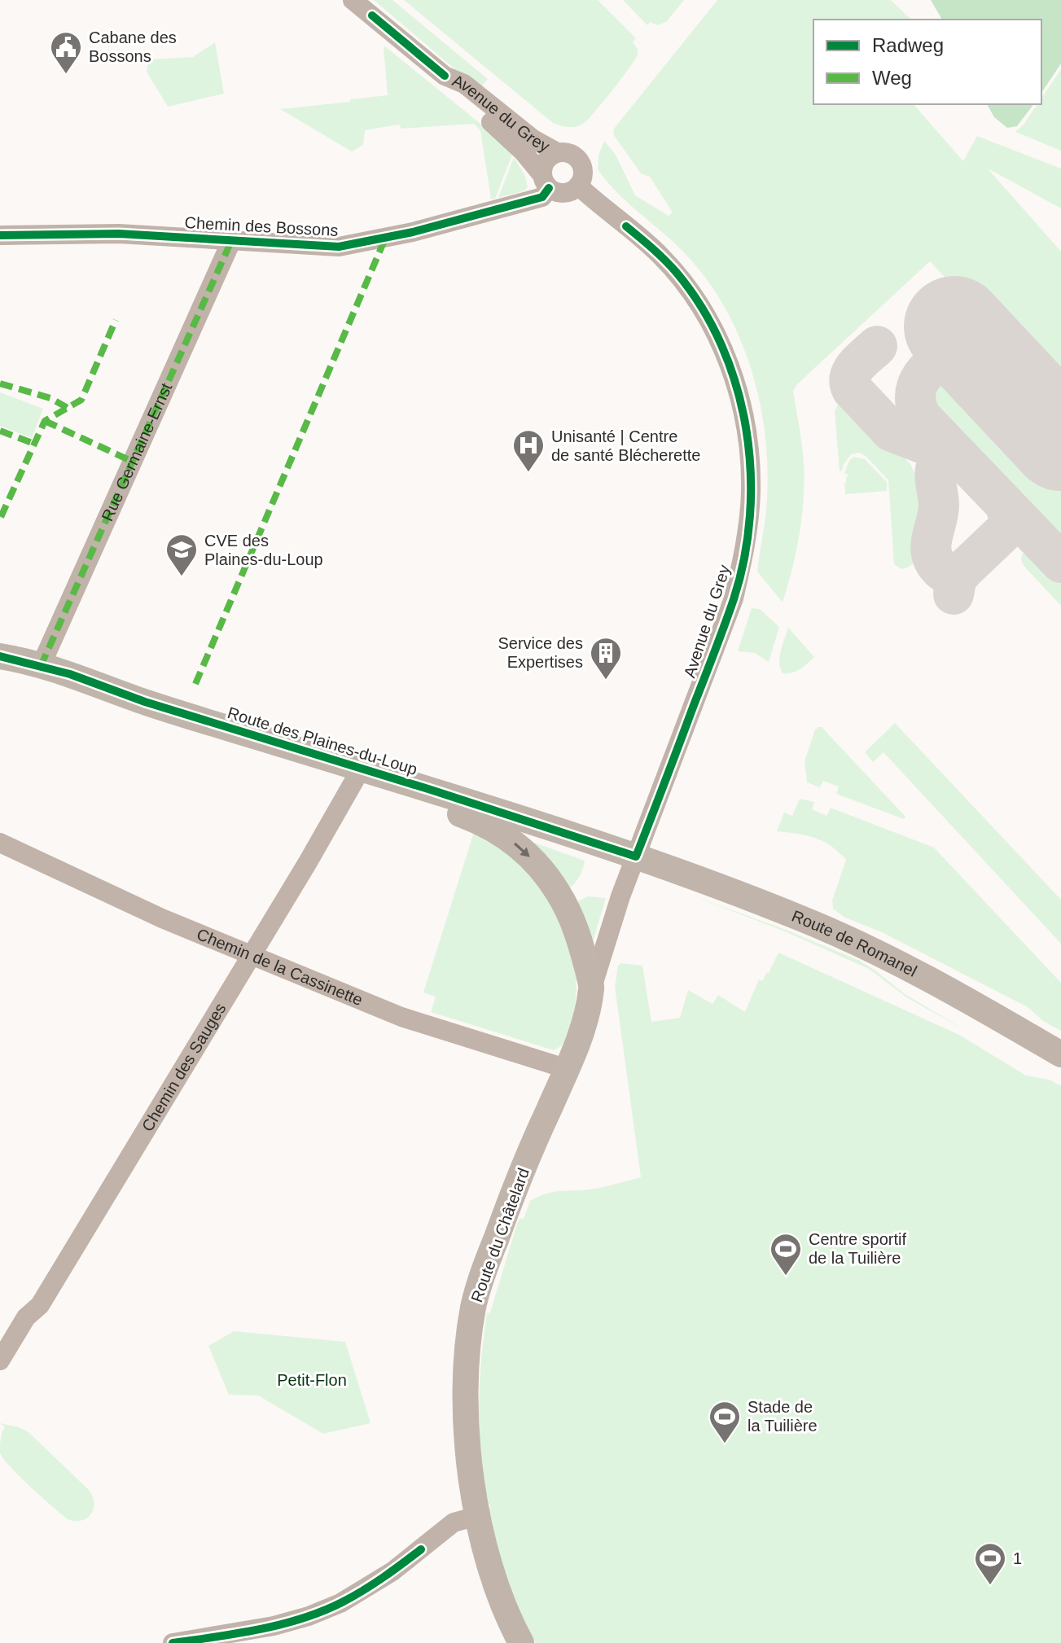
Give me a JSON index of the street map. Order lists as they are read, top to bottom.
{
  "streets": {
    "main road": ["Route des Plaines-du-Loup", "Route de Romanel", "Route du Châtelard"],
    "street": [
      "Avenue du Grey",
      "Chemin des Bossons",
      "Rue Germaine-Ernst",
      "Chemin de la Cassinette",
      "Chemin des Sauges"
    ]
  },
  "crossings": [
    ["Avenue du Grey", "Chemin des Bossons"],
    ["Avenue du Grey", "Route des Plaines-du-Loup"],
    ["Avenue du Grey", "Route de Romanel"],
    ["Avenue du Grey", "Route du Châtelard"],
    ["Chemin des Bossons", "Rue Germaine-Ernst"],
    ["Rue Germaine-Ernst", "Route des Plaines-du-Loup"],
    ["Route des Plaines-du-Loup", "Route de Romanel"],
    ["Route des Plaines-du-Loup", "Chemin des Sauges"],
    ["Route des Plaines-du-Loup", "Route du Châtelard"],
    ["Chemin de la Cassinette", "Chemin des Sauges"],
    ["Chemin de la Cassinette", "Route du Châtelard"]
  ],
  "parks": ["Petit-Flon"],
  "places": {
    "public building": ["Cabane des Bossons"],
    "hospital": ["Unisanté | Centre de santé Blécherette"],
    "school or university": ["CVE des Plaines-du-Loup"],
    "building": ["Service des Expertises"],
    "sports": ["Centre sportif de la Tuilière", "Stade de la Tuilière", "1"]
  },
  "legend": ["Radweg", "Weg"]
}
